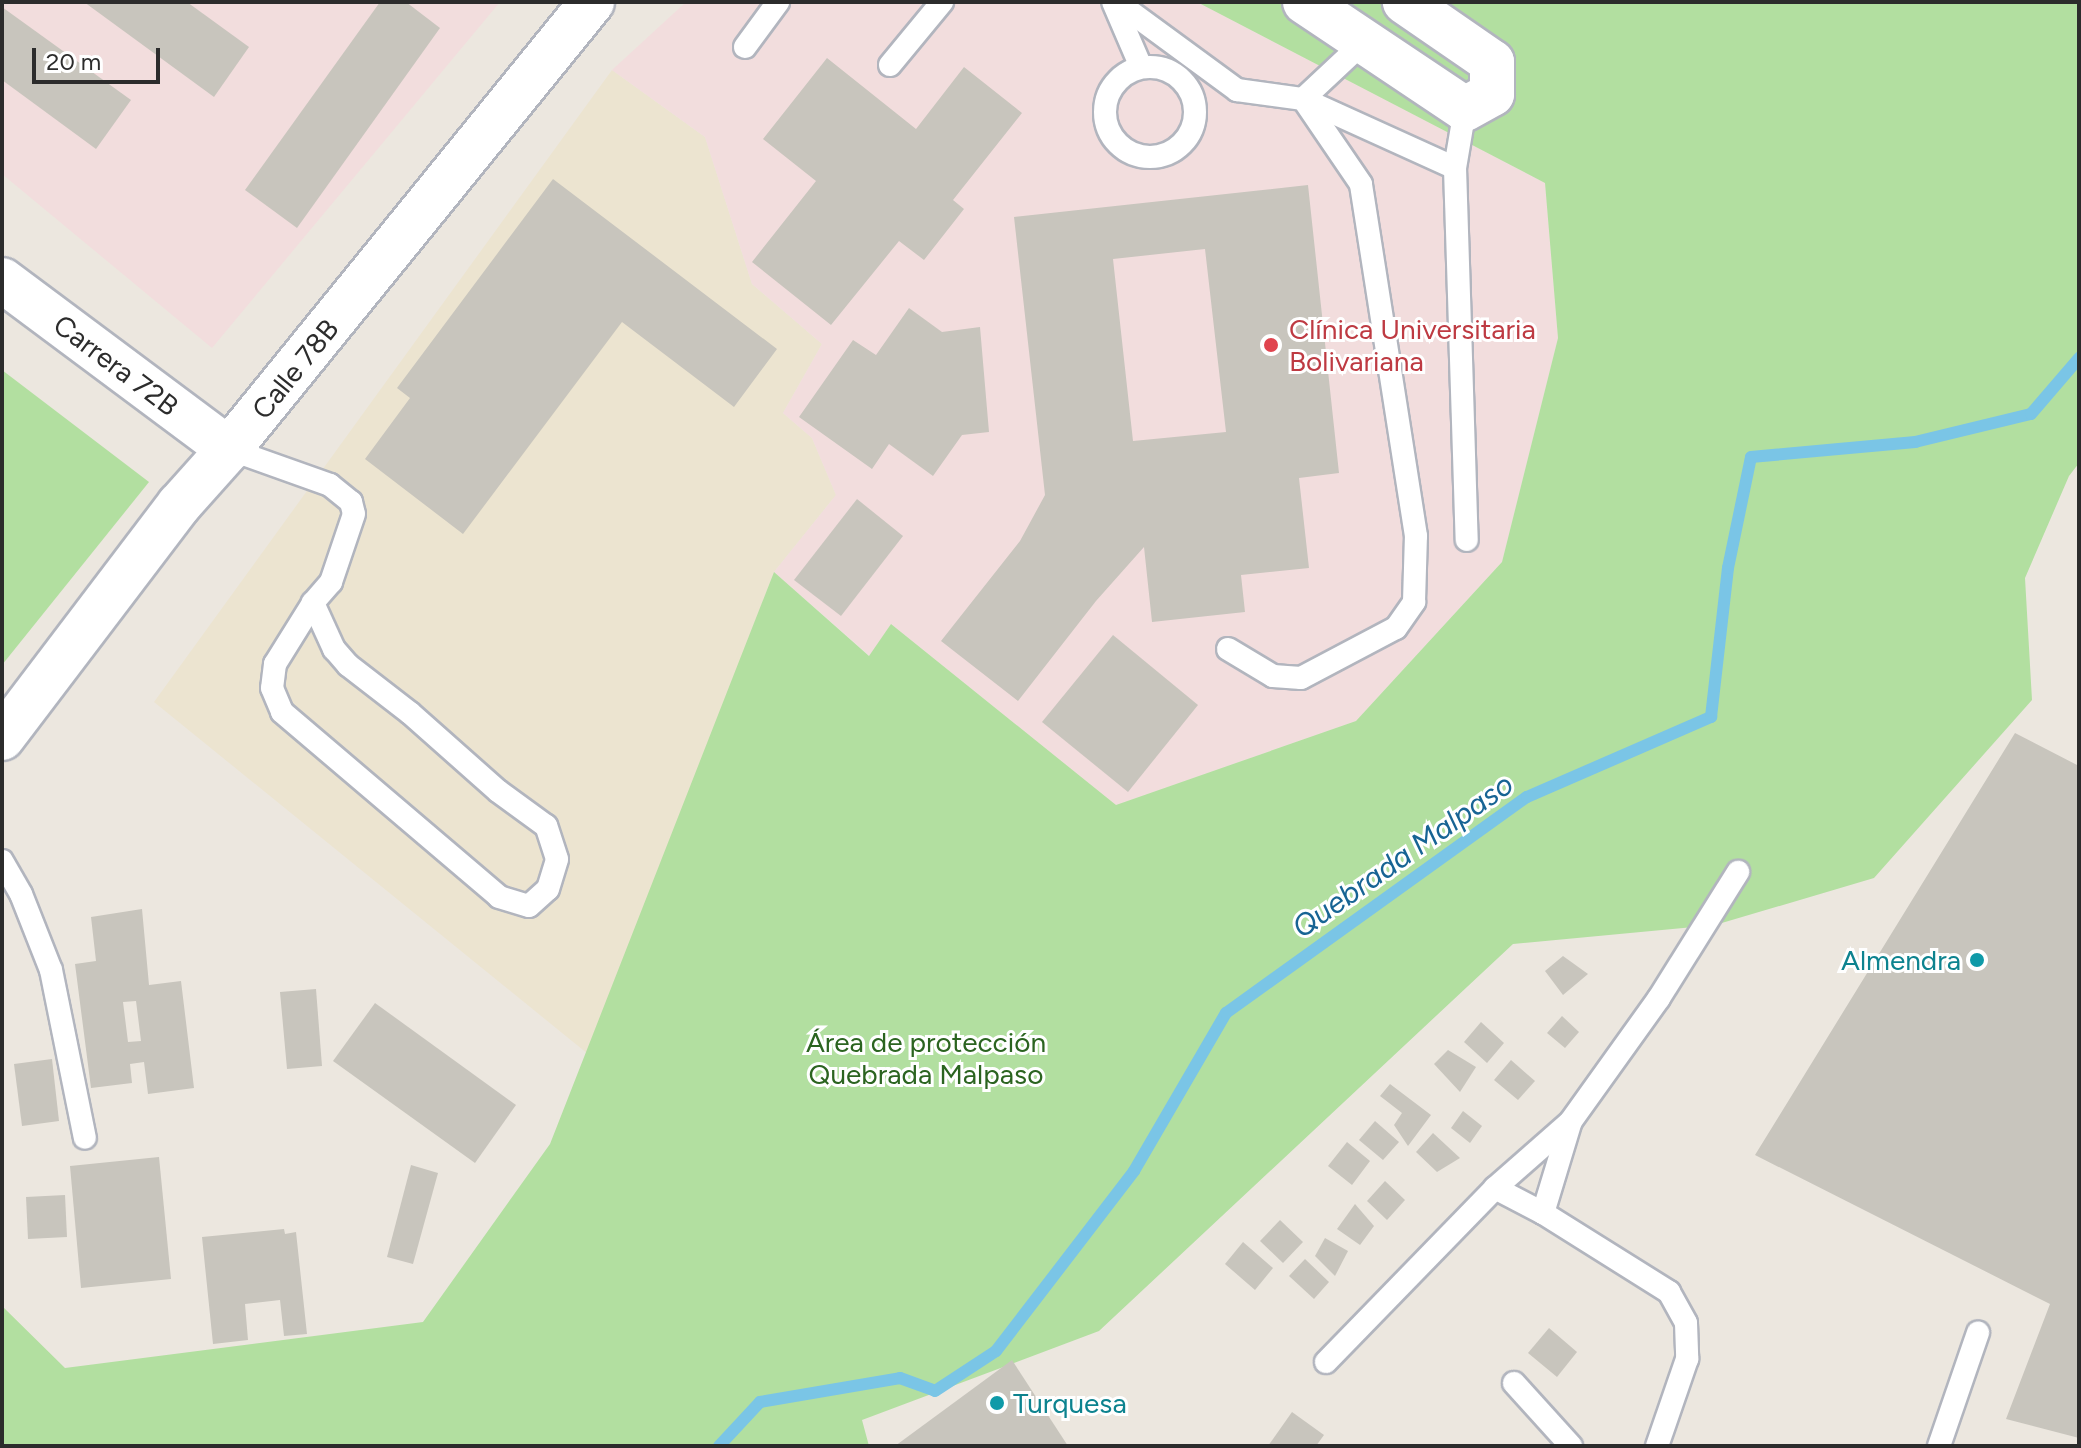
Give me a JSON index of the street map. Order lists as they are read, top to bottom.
{
  "streets": {
    "street": ["Carrera 72B", "Calle 78B"]
  },
  "crossings": [
    ["Carrera 72B", "Calle 78B"]
  ],
  "water": ["Quebrada Malpaso"],
  "parks": ["Área de protección Quebrada Malpaso"],
  "places": ["Clínica Universitaria Bolivariana", "Almendra", "Turquesa"],
  "scale_bar": "20 m"
}
